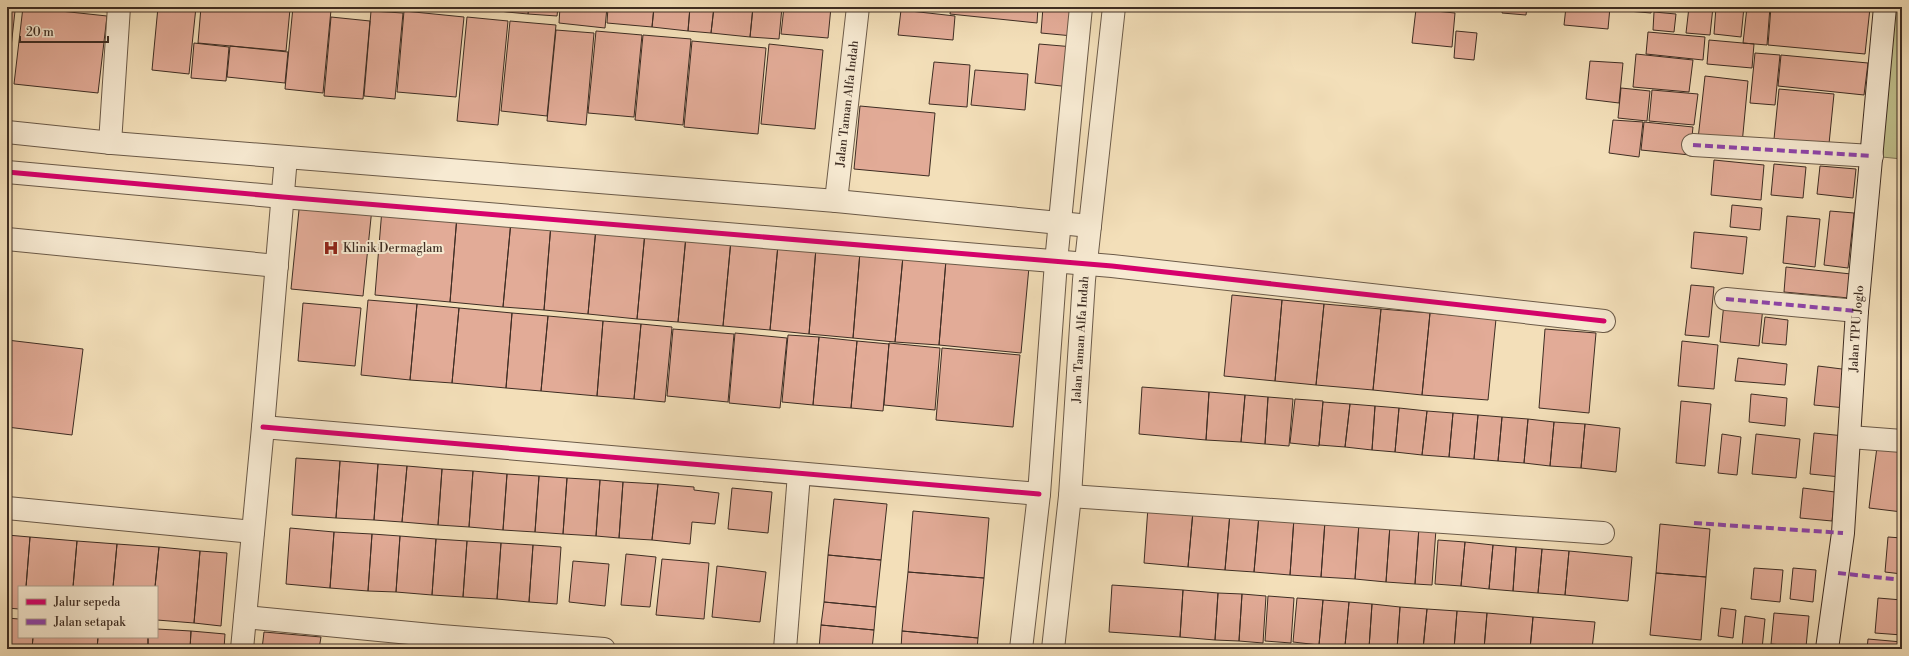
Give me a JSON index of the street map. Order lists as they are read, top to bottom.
{
  "streets": {
    "street": ["Jalan Taman Alfa Indah", "Jalan TPU Joglo"]
  },
  "places": {
    "hospital": ["Klinik Dermaglam"]
  },
  "legend": ["Jalur sepeda", "Jalan setapak"],
  "scale_bar": "20 m"
}
